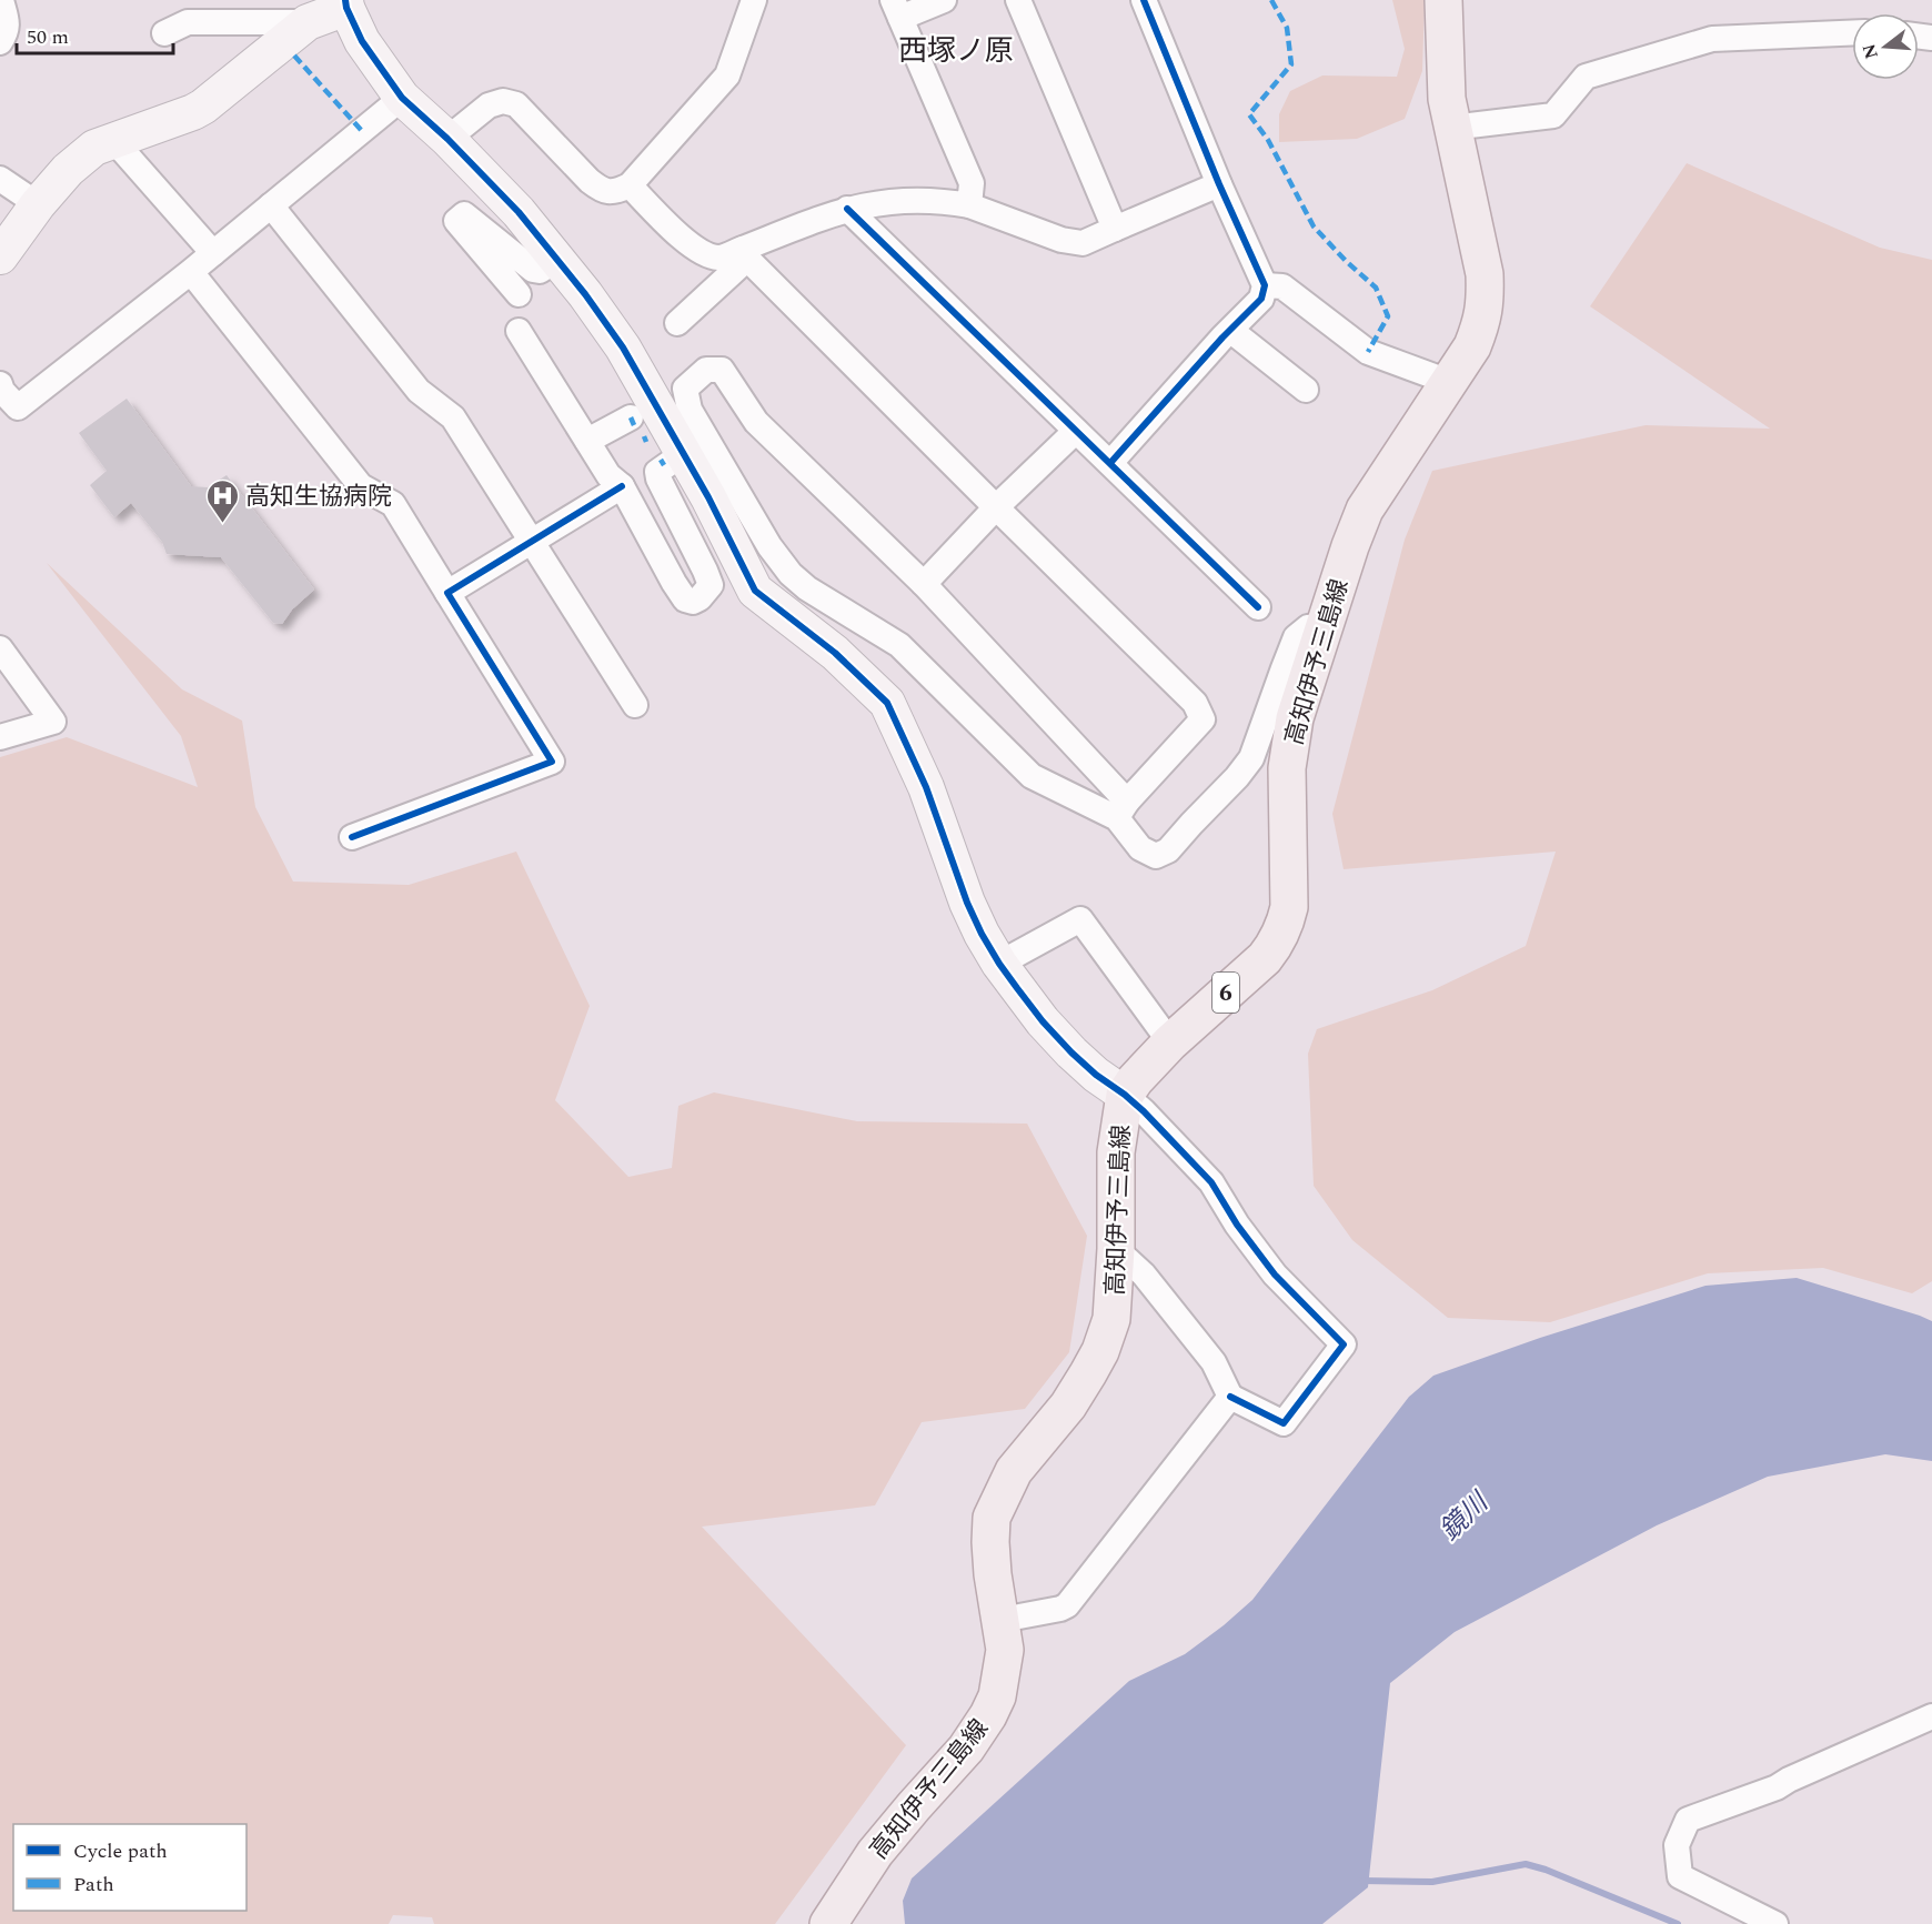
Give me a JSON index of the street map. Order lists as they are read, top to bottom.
{
  "streets": {
    "main road": ["高知伊予三島線", "6"]
  },
  "districts": ["西塚ノ原"],
  "water": ["鏡川"],
  "places": {
    "hospital": ["高知生協病院"]
  },
  "legend": ["Cycle path", "Path"],
  "scale_bar": "50 m",
  "north": "left"
}
